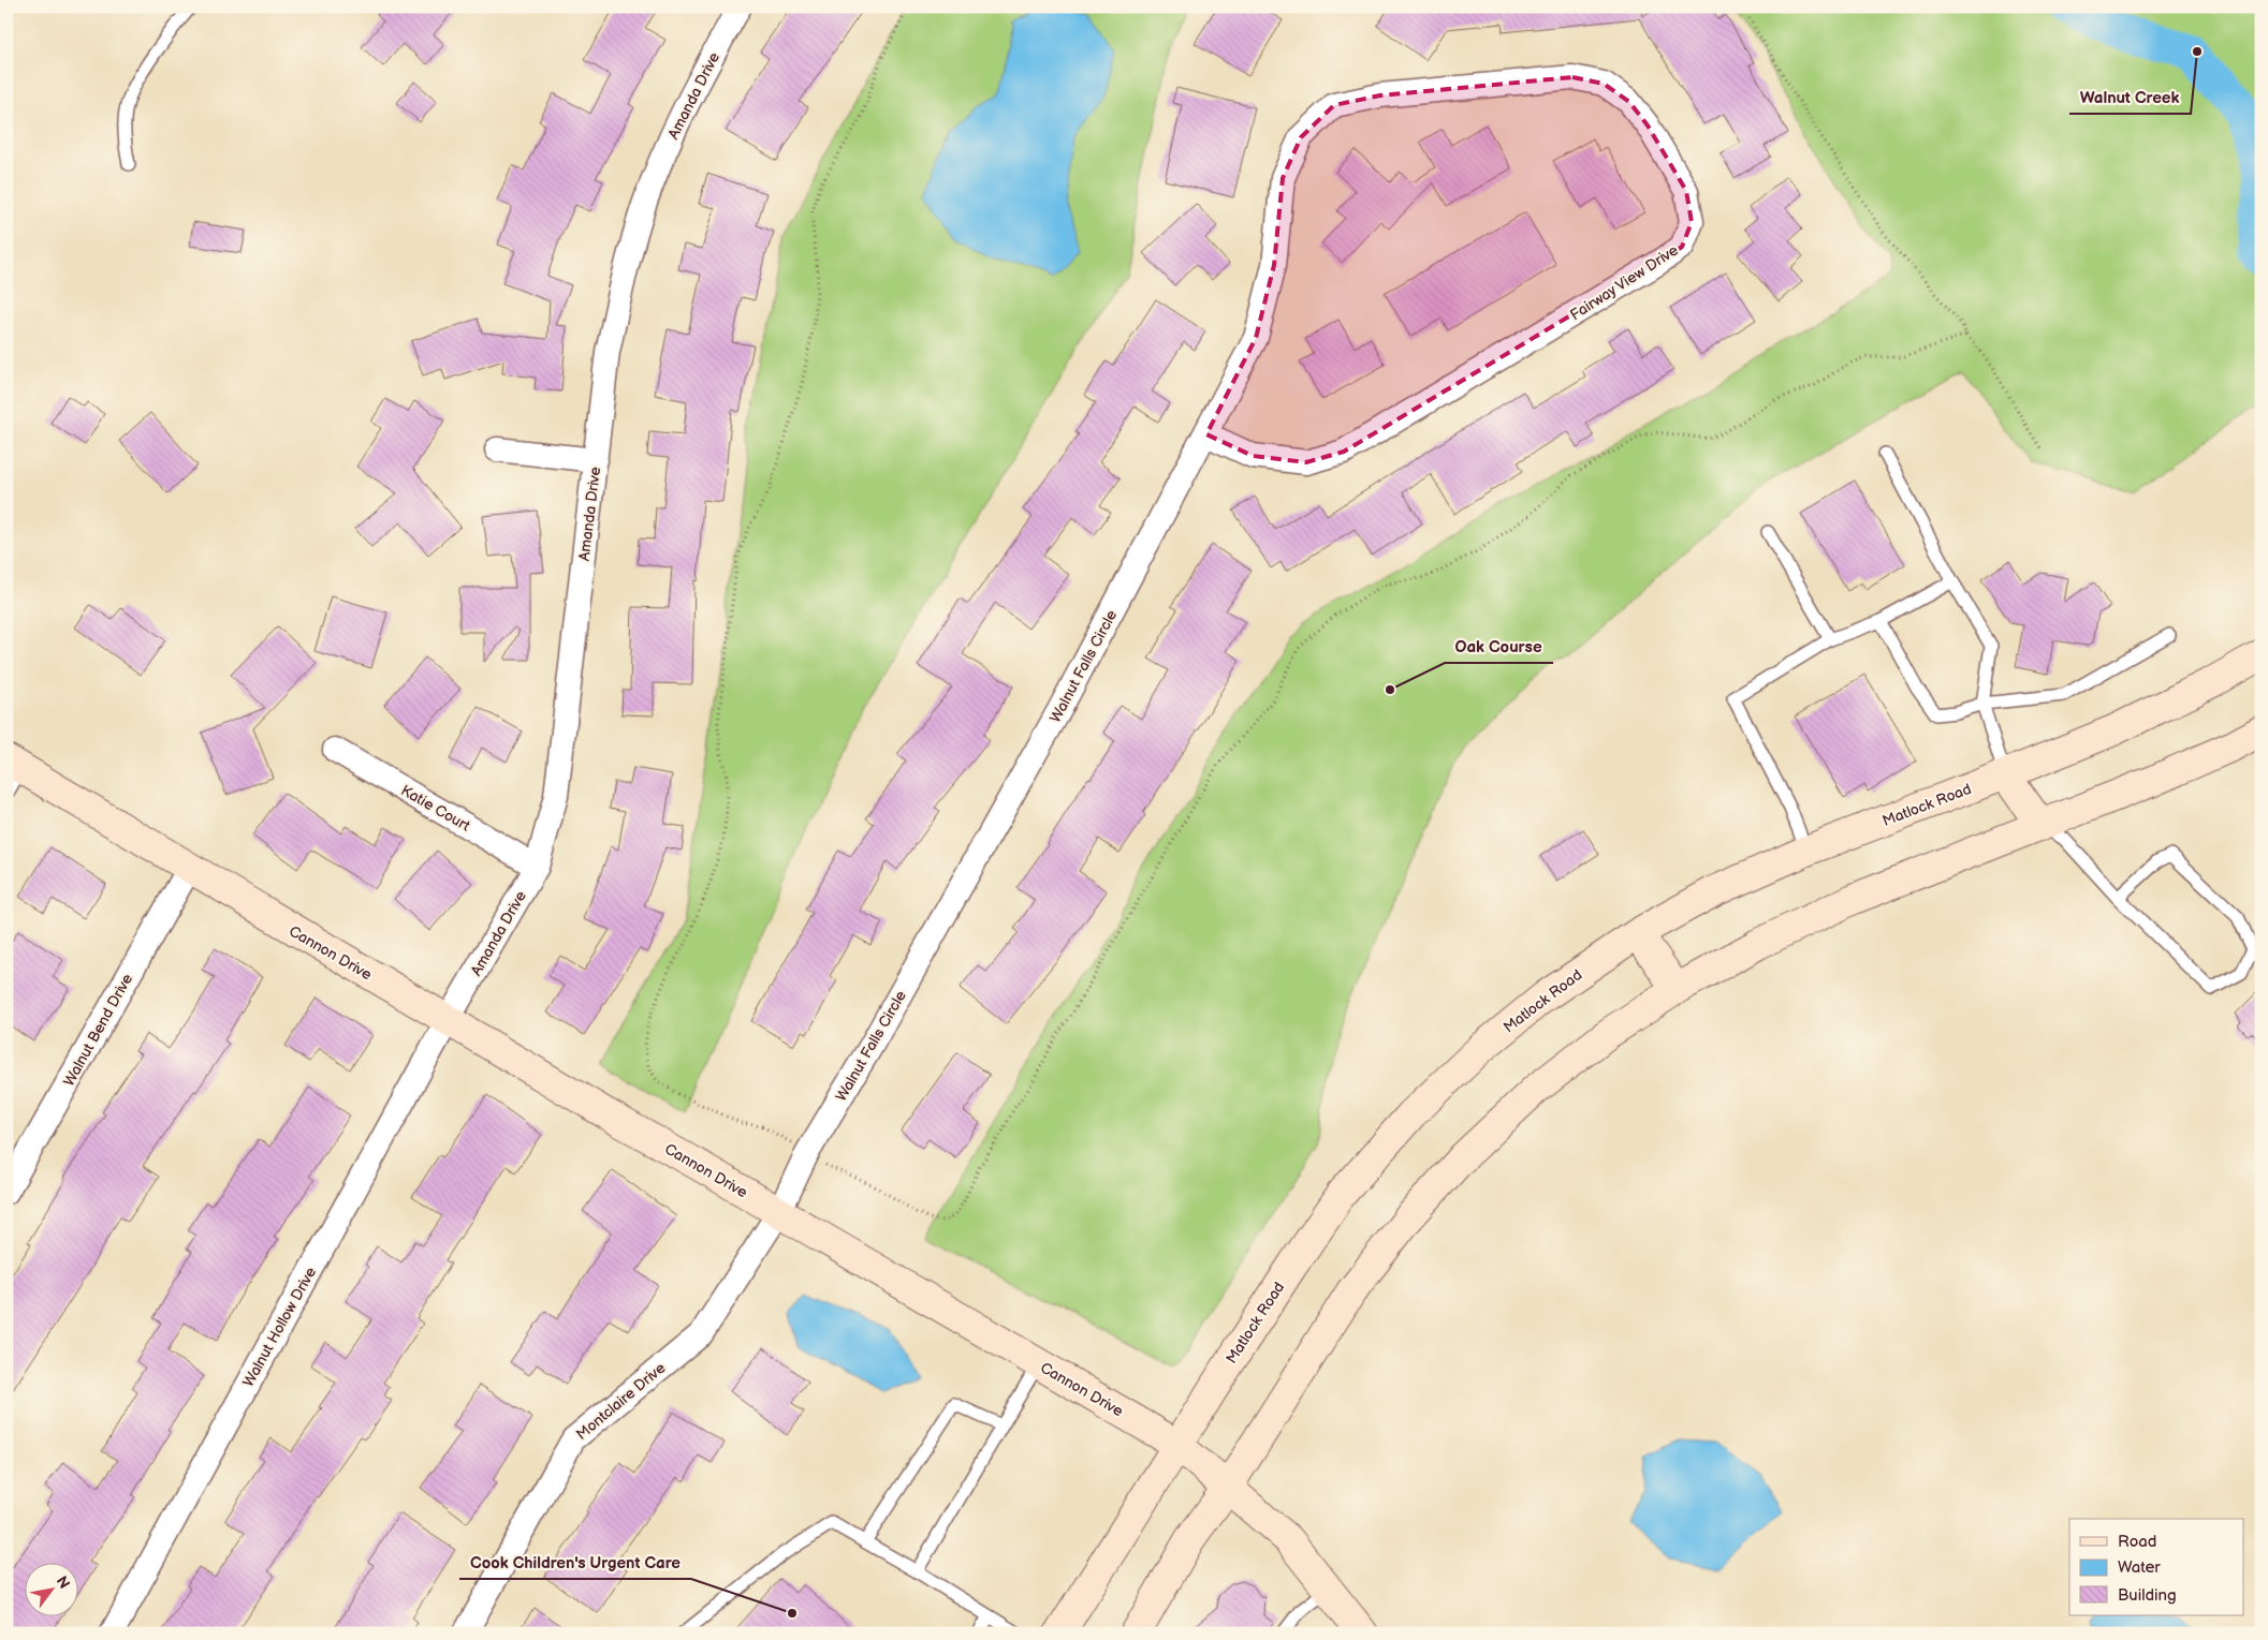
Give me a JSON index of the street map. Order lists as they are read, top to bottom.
{
  "streets": {
    "main road": ["Matlock Road", "Cannon Drive"],
    "street": [
      "Amanda Drive",
      "Fairway View Drive",
      "Walnut Falls Circle",
      "Katie Court",
      "Walnut Bend Drive",
      "Walnut Hollow Drive",
      "Montclaire Drive"
    ]
  },
  "crossings": [
    ["Amanda Drive", "Katie Court"],
    ["Amanda Drive", "Cannon Drive"],
    ["Amanda Drive", "Walnut Hollow Drive"],
    ["Fairway View Drive", "Walnut Falls Circle"],
    ["Walnut Falls Circle", "Cannon Drive"],
    ["Walnut Falls Circle", "Montclaire Drive"],
    ["Matlock Road", "Cannon Drive"],
    ["Cannon Drive", "Walnut Bend Drive"],
    ["Cannon Drive", "Walnut Hollow Drive"],
    ["Cannon Drive", "Montclaire Drive"]
  ],
  "places": ["Walnut Creek", "Oak Course", "Cook Children's Urgent Care"],
  "legend": ["Road", "Water", "Building"],
  "north": "top right"
}
